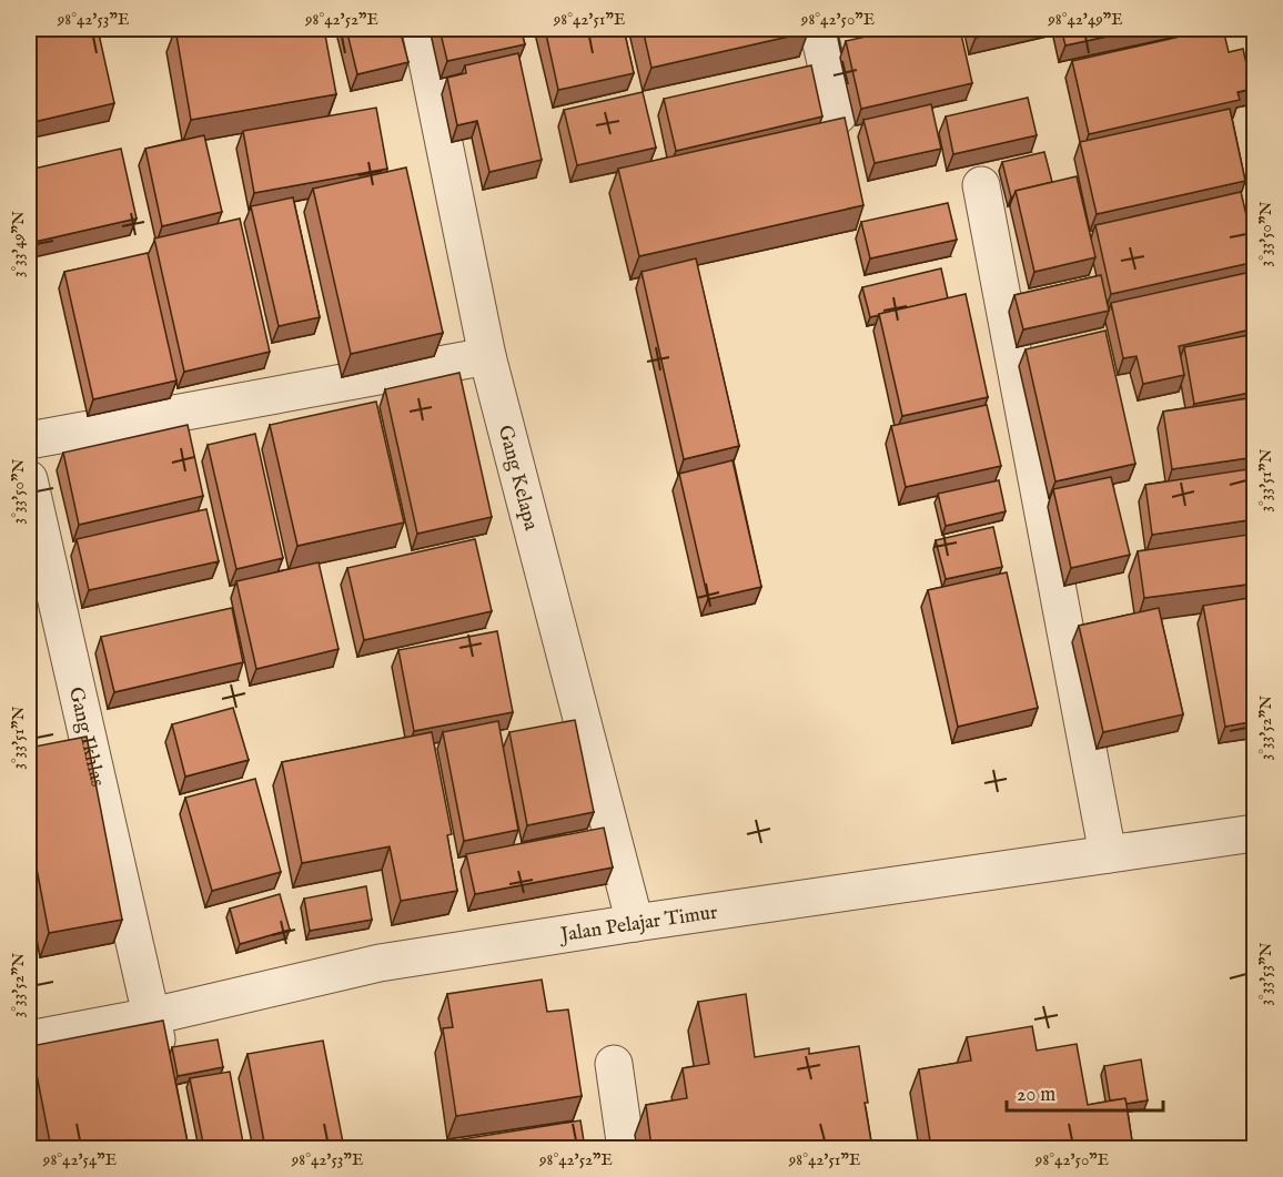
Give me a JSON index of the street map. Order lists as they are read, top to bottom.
{
  "streets": {
    "street": ["Gang Kelapa", "Gang Ikhlas", "Jalan Pelajar Timur"]
  },
  "crossings": [
    ["Gang Kelapa", "Jalan Pelajar Timur"],
    ["Gang Ikhlas", "Jalan Pelajar Timur"]
  ],
  "scale_bar": "20 m",
  "coordinates": [
    "98°42'53\"E",
    "98°42'52\"E",
    "98°42'51\"E",
    "98°42'50\"E",
    "98°42'49\"E",
    "3°33'50\"N",
    "3°33'49\"N",
    "3°33'51\"N",
    "3°33'52\"N",
    "3°33'53\"N",
    "98°42'54\"E"
  ]
}
